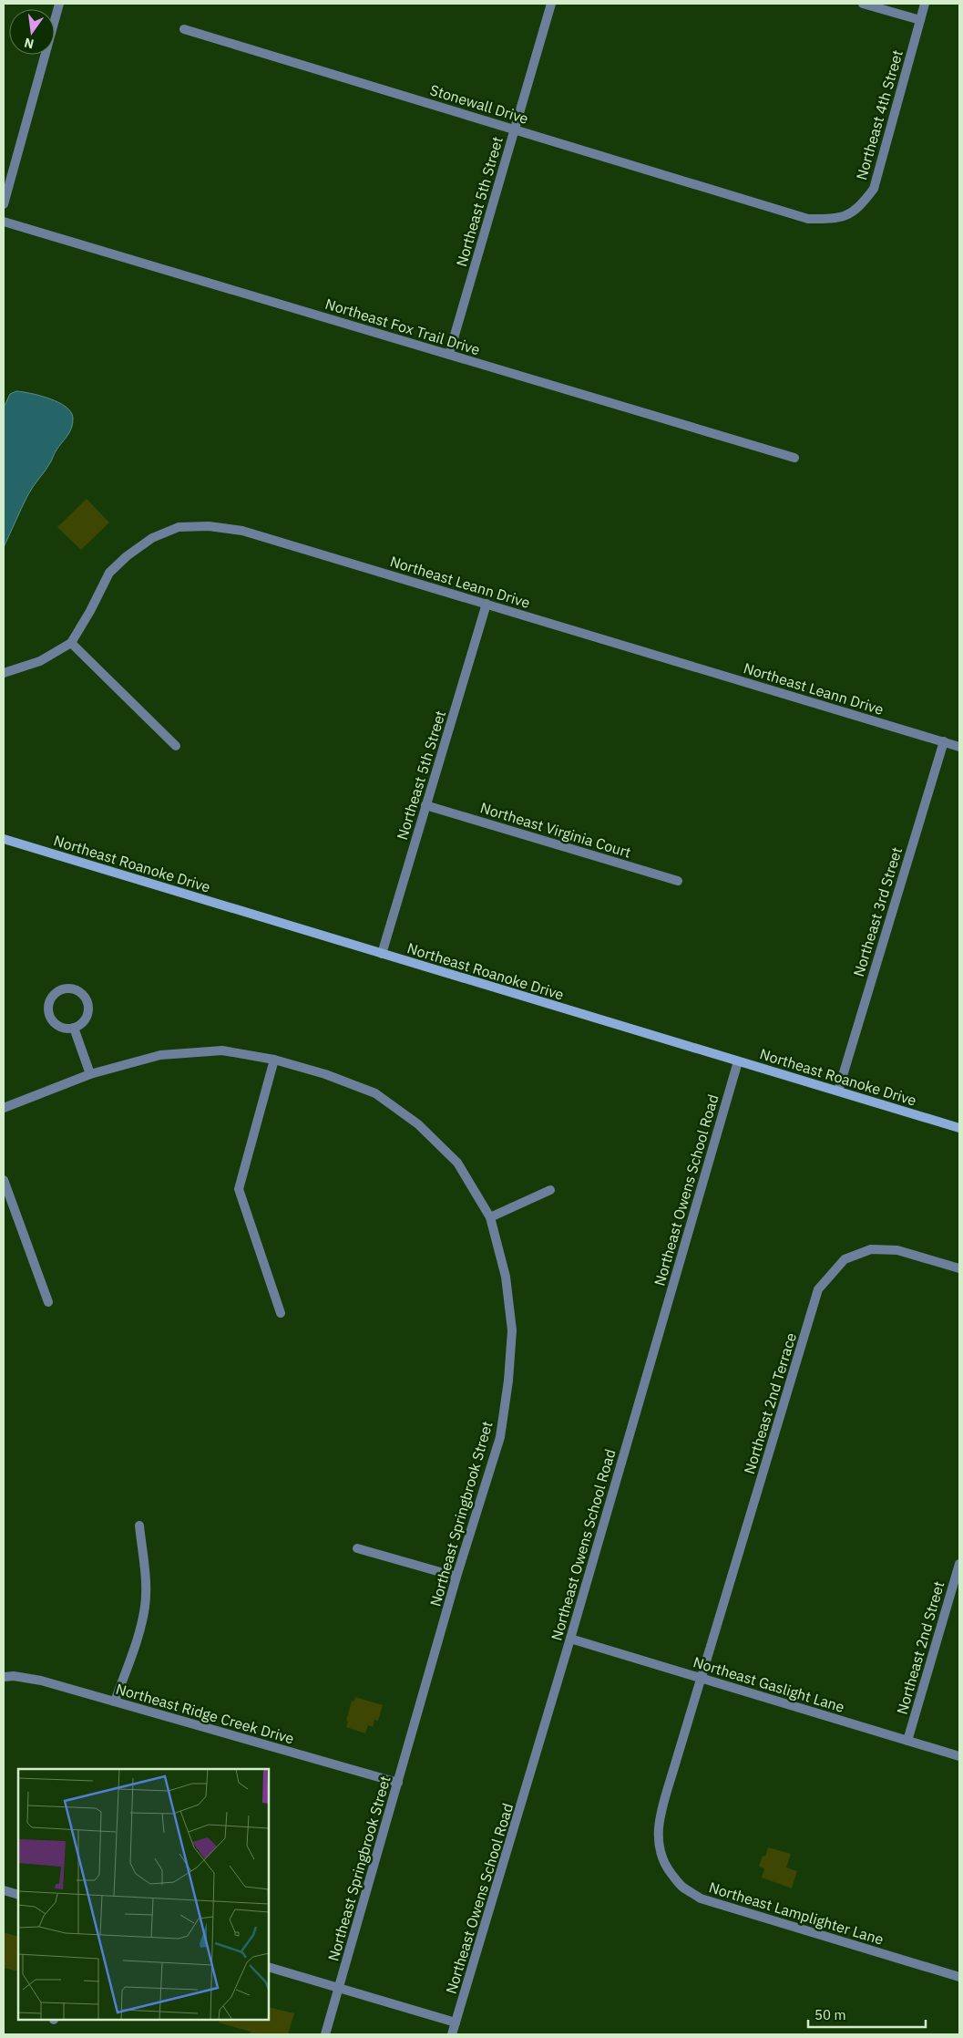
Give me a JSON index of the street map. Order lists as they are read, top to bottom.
{
  "streets": {
    "street": [
      "Stonewall Drive",
      "Northeast 4th Street",
      "Northeast 5th Street",
      "Northeast Fox Trail Drive",
      "Northeast Leann Drive",
      "Northeast Virginia Court",
      "Northeast Roanoke Drive",
      "Northeast 3rd Street",
      "Northeast Owens School Road",
      "Northeast 2nd Terrace",
      "Northeast Springbrook Street",
      "Northeast 2nd Street",
      "Northeast Gaslight Lane",
      "Northeast Ridge Creek Drive",
      "Northeast Lamplighter Lane"
    ]
  },
  "crossings": [
    ["Stonewall Drive", "Northeast 4th Street"],
    ["Stonewall Drive", "Northeast 5th Street"],
    ["Northeast 5th Street", "Northeast Fox Trail Drive"],
    ["Northeast 5th Street", "Northeast Leann Drive"],
    ["Northeast 5th Street", "Northeast Virginia Court"],
    ["Northeast 5th Street", "Northeast Roanoke Drive"],
    ["Northeast Leann Drive", "Northeast 3rd Street"],
    ["Northeast Roanoke Drive", "Northeast 3rd Street"],
    ["Northeast Roanoke Drive", "Northeast Owens School Road"],
    ["Northeast Owens School Road", "Northeast Gaslight Lane"],
    ["Northeast 2nd Terrace", "Northeast Gaslight Lane"],
    ["Northeast 2nd Terrace", "Northeast Lamplighter Lane"],
    ["Northeast Springbrook Street", "Northeast Ridge Creek Drive"],
    ["Northeast 2nd Street", "Northeast Gaslight Lane"],
    ["Northeast Gaslight Lane", "Northeast Lamplighter Lane"]
  ],
  "scale_bar": "50 m",
  "north": "bottom"
}
